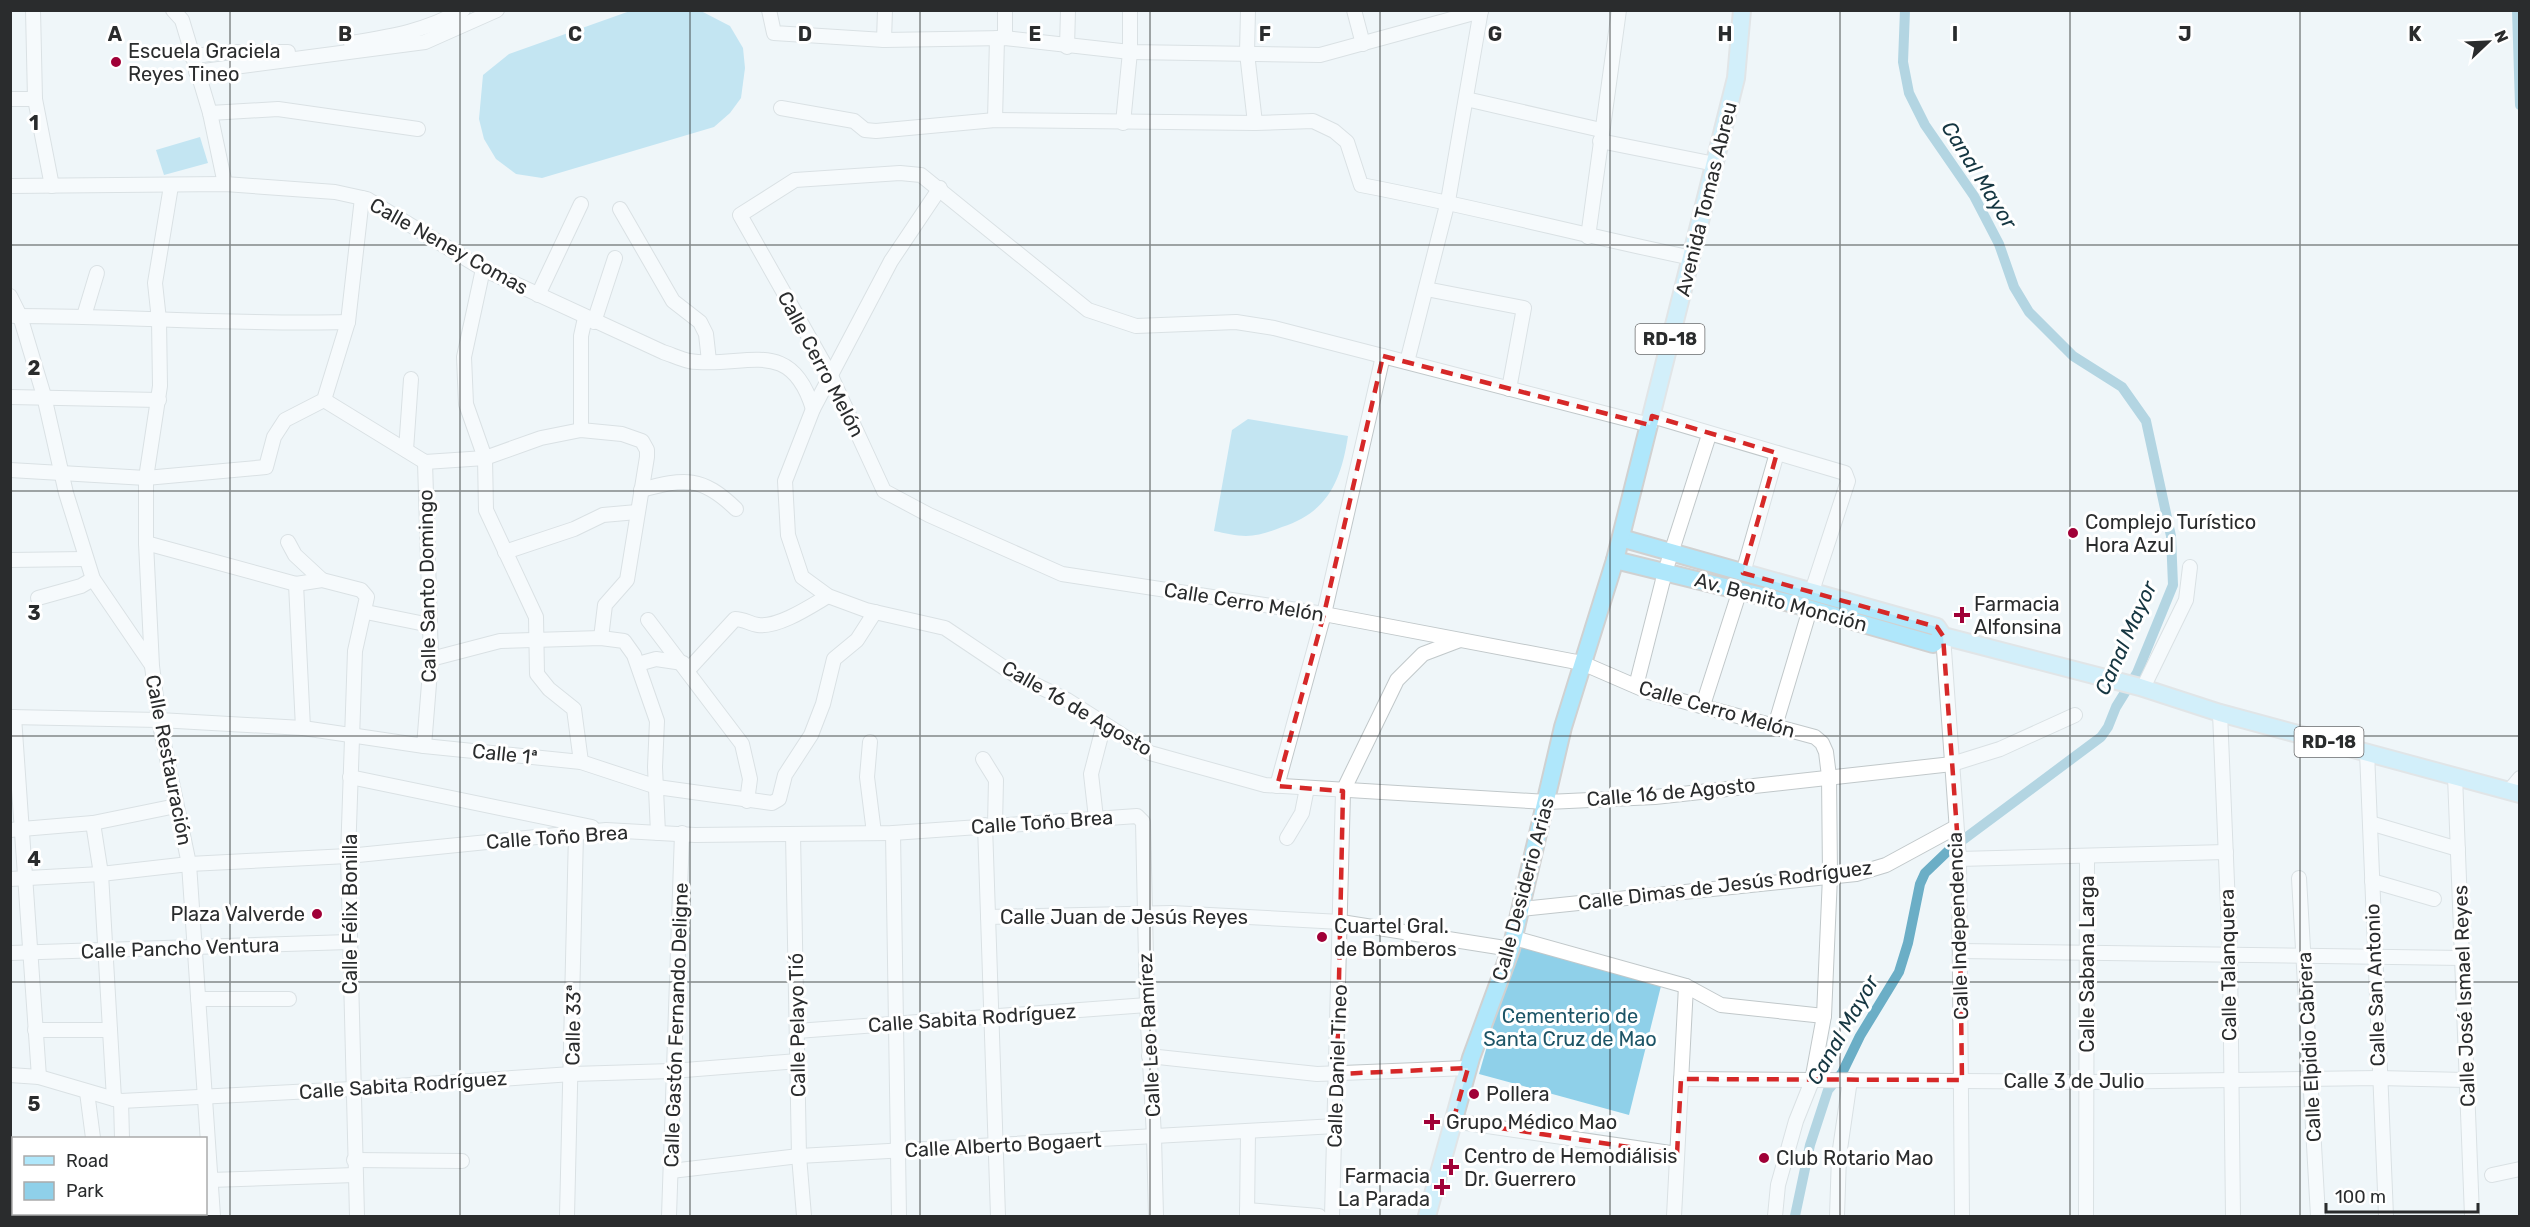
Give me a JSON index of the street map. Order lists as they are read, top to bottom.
{
  "streets": {
    "main road": [
      "Avenida Tomas Abreu",
      "RD-18",
      "Av. Benito Monción",
      "Calle Desiderio Arias"
    ],
    "street": [
      "Calle Neney Comas",
      "Calle Cerro Melón",
      "Calle Santo Domingo",
      "Calle 16 de Agosto",
      "Calle 1ª",
      "Calle Restauración",
      "Calle Toño Brea",
      "Calle Dimas de Jesús Rodríguez",
      "Calle Félix Bonilla",
      "Calle Juan de Jesús Reyes",
      "Calle Independencia",
      "Calle Pancho Ventura",
      "Calle Sabana Larga",
      "Calle Talanquera",
      "Calle San Antonio",
      "Calle José Ismael Reyes",
      "Calle Sabita Rodríguez",
      "Calle 33ª",
      "Calle Gastón Fernando Deligne",
      "Calle Pelayo Tió",
      "Calle Leo Ramírez",
      "Calle Elpidio Cabrera",
      "Calle Daniel Tineo",
      "Calle 3 de Julio",
      "Calle Alberto Bogaert"
    ]
  },
  "crossings": [
    ["Avenida Tomas Abreu", "Calle Cerro Melón"],
    ["Avenida Tomas Abreu", "Av. Benito Monción"],
    ["Avenida Tomas Abreu", "Calle Desiderio Arias"],
    ["Calle Neney Comas", "Calle 16 de Agosto"],
    ["Calle Cerro Melón", "Av. Benito Monción"],
    ["Calle Cerro Melón", "Calle 16 de Agosto"],
    ["Calle Cerro Melón", "Calle Desiderio Arias"],
    ["Calle Cerro Melón", "Calle Daniel Tineo"],
    ["Calle Santo Domingo", "Calle 1ª"],
    ["Av. Benito Monción", "Calle Independencia"],
    ["Av. Benito Monción", "Calle Talanquera"],
    ["Av. Benito Monción", "Calle San Antonio"],
    ["Av. Benito Monción", "Calle José Ismael Reyes"],
    ["Calle 16 de Agosto", "Calle 1ª"],
    ["Calle 16 de Agosto", "Calle Desiderio Arias"],
    ["Calle 16 de Agosto", "Calle Independencia"],
    ["Calle 16 de Agosto", "Calle Daniel Tineo"],
    ["Calle 1ª", "Calle Restauración"],
    ["Calle 1ª", "Calle Félix Bonilla"],
    ["Calle Restauración", "Calle Toño Brea"],
    ["Calle Restauración", "Calle Pancho Ventura"],
    ["Calle Restauración", "Calle Sabita Rodríguez"],
    ["Calle Toño Brea", "Calle Félix Bonilla"],
    ["Calle Toño Brea", "Calle 33ª"],
    ["Calle Toño Brea", "Calle Gastón Fernando Deligne"],
    ["Calle Toño Brea", "Calle Pelayo Tió"],
    ["Calle Toño Brea", "Calle Leo Ramírez"],
    ["Calle Dimas de Jesús Rodríguez", "Calle Desiderio Arias"],
    ["Calle Dimas de Jesús Rodríguez", "Calle Independencia"],
    ["Calle Desiderio Arias", "Calle Juan de Jesús Reyes"],
    ["Calle Félix Bonilla", "Calle Pancho Ventura"],
    ["Calle Félix Bonilla", "Calle Sabita Rodríguez"],
    ["Calle Juan de Jesús Reyes", "Calle Leo Ramírez"],
    ["Calle Juan de Jesús Reyes", "Calle Daniel Tineo"],
    ["Calle Independencia", "Calle 3 de Julio"],
    ["Calle Sabana Larga", "Calle 3 de Julio"],
    ["Calle Talanquera", "Calle 3 de Julio"],
    ["Calle San Antonio", "Calle 3 de Julio"],
    ["Calle José Ismael Reyes", "Calle 3 de Julio"],
    ["Calle Sabita Rodríguez", "Calle 33ª"],
    ["Calle Sabita Rodríguez", "Calle Gastón Fernando Deligne"],
    ["Calle Sabita Rodríguez", "Calle Pelayo Tió"],
    ["Calle Sabita Rodríguez", "Calle Leo Ramírez"],
    ["Calle Gastón Fernando Deligne", "Calle Alberto Bogaert"],
    ["Calle Pelayo Tió", "Calle Alberto Bogaert"],
    ["Calle Leo Ramírez", "Calle Alberto Bogaert"],
    ["Calle Elpidio Cabrera", "Calle 3 de Julio"],
    ["Calle Daniel Tineo", "Calle Alberto Bogaert"]
  ],
  "water": ["Canal Mayor"],
  "parks": ["Cementerio de Santa Cruz de Mao"],
  "places": {
    "other": [
      "Escuela Graciela Reyes Tineo",
      "Complejo Turístico Hora Azul",
      "Plaza Valverde",
      "Cuartel Gral. de Bomberos",
      "Pollera",
      "Club Rotario Mao"
    ],
    "health": [
      "Farmacia Alfonsina",
      "Grupo Médico Mao",
      "Centro de Hemodiálisis Dr. Guerrero",
      "Farmacia La Parada"
    ]
  },
  "legend": ["Road", "Park"],
  "scale_bar": "100 m",
  "north": "top right",
  "grid": {
    "columns": [
      "A",
      "B",
      "C",
      "D",
      "E",
      "F",
      "G",
      "H",
      "I",
      "J",
      "K"
    ],
    "rows": [
      "1",
      "2",
      "3",
      "4",
      "5"
    ]
  }
}
